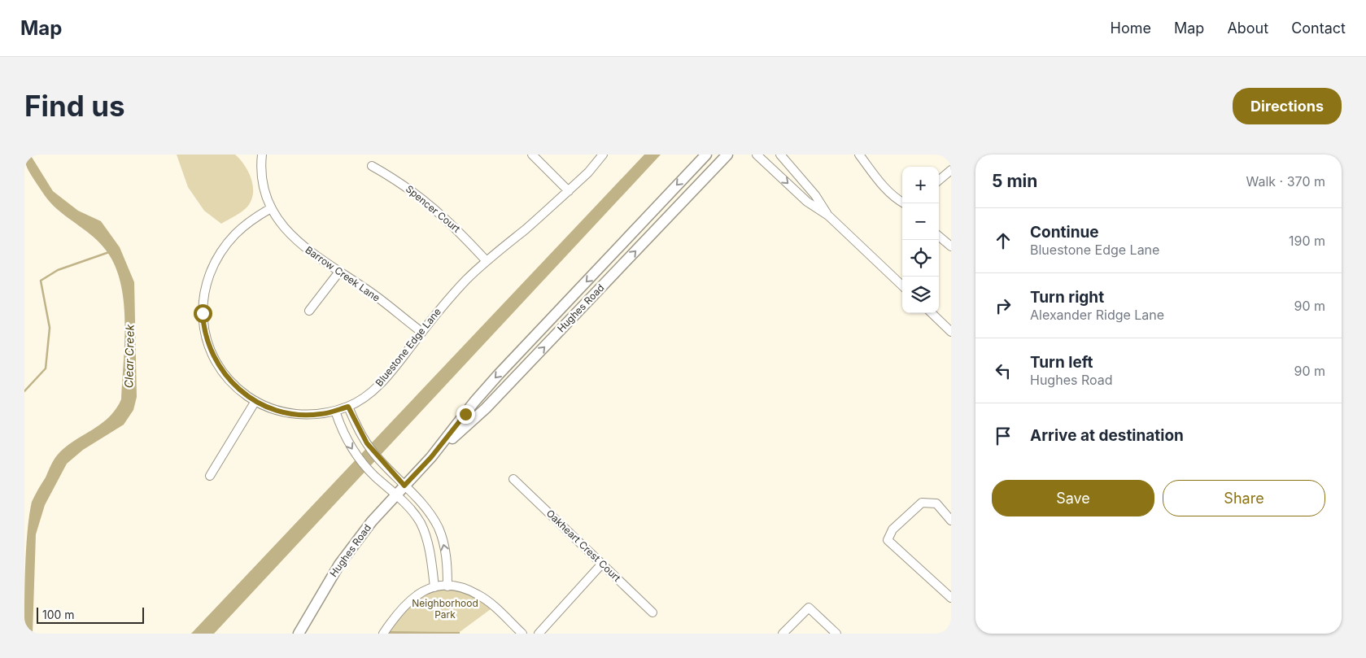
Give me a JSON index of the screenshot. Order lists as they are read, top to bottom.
{
  "streets": {
    "main road": ["Hughes Road"],
    "street": [
      "Spencer Court",
      "Barrow Creek Lane",
      "Bluestone Edge Lane",
      "Oakheart Crest Court"
    ]
  },
  "crossings": [
    ["Spencer Court", "Bluestone Edge Lane"],
    ["Barrow Creek Lane", "Bluestone Edge Lane"]
  ],
  "water": ["Clear Creek"],
  "parks": ["Neighborhood Park"],
  "scale_bar": "100 m",
  "page": {
    "header": "Map",
    "nav": [
      "Home",
      "Map",
      "About",
      "Contact"
    ],
    "buttons": [
      "Directions",
      ["Save", "Share"]
    ],
    "title": "Find us",
    "heading": ["5 min", "Walk · 370 m"],
    "map_buttons": ["+", "−"],
    "list": [
      ["Continue", "Bluestone Edge Lane", "190 m"],
      ["Turn right", "Alexander Ridge Lane", "90 m"],
      ["Turn left", "Hughes Road", "90 m"],
      "Arrive at destination"
    ],
    "scale": "100 m"
  }
}
